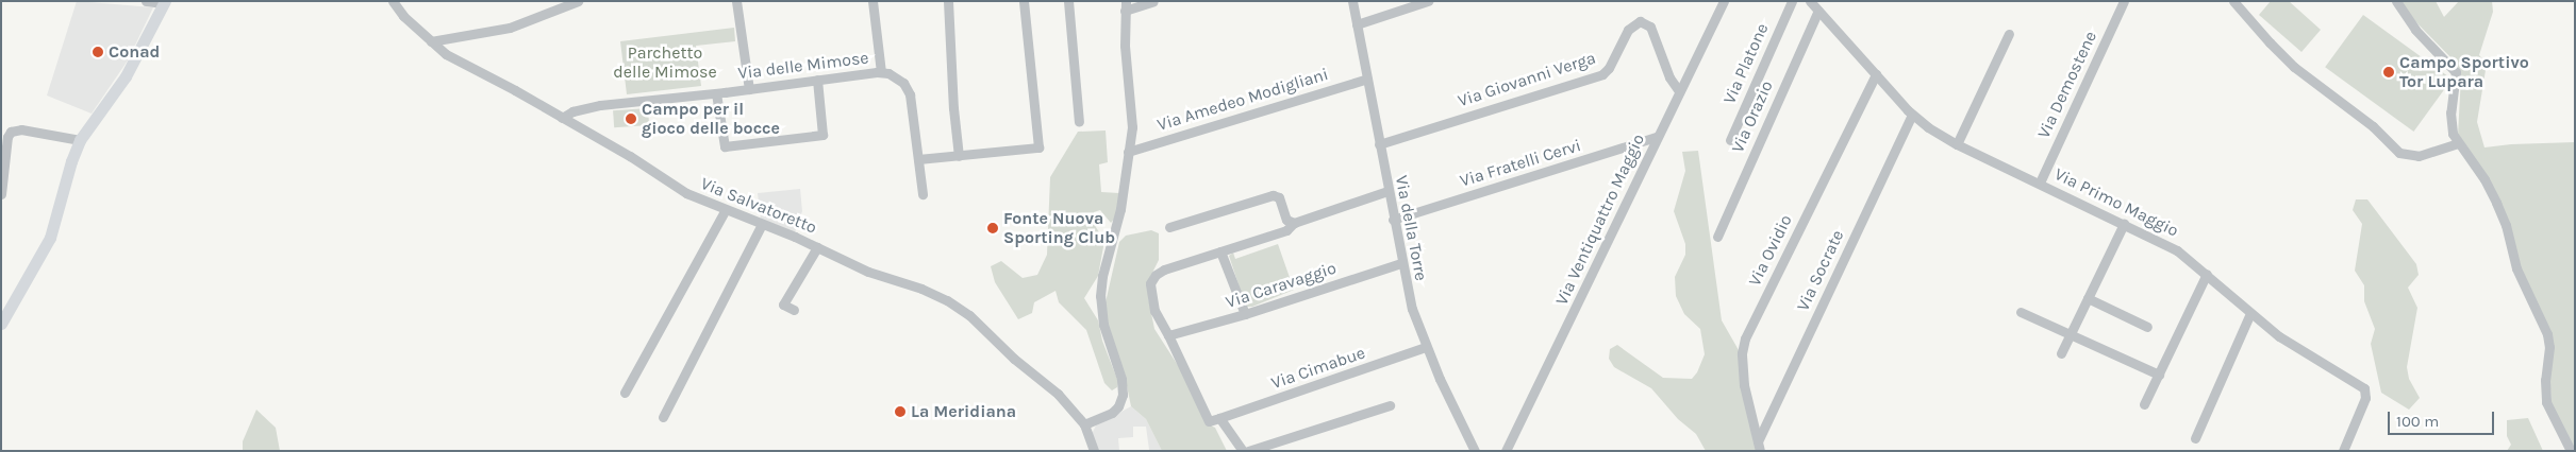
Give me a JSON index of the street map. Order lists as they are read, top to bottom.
{
  "streets": {
    "street": [
      "Via Platone",
      "Via delle Mimose",
      "Via Giovanni Verga",
      "Via Demostene",
      "Via Amedeo Modigliani",
      "Via Orazio",
      "Via Fratelli Cervi",
      "Via Primo Maggio",
      "Via Salvatoretto",
      "Via Ventiquattro Maggio",
      "Via della Torre",
      "Via Ovidio",
      "Via Socrate",
      "Via Caravaggio",
      "Via Cimabue"
    ]
  },
  "crossings": [
    ["Via delle Mimose", "Via Salvatoretto"],
    ["Via Giovanni Verga", "Via Ventiquattro Maggio"],
    ["Via Giovanni Verga", "Via della Torre"],
    ["Via Demostene", "Via Primo Maggio"],
    ["Via Amedeo Modigliani", "Via della Torre"],
    ["Via Orazio", "Via Primo Maggio"],
    ["Via Fratelli Cervi", "Via Ventiquattro Maggio"],
    ["Via Fratelli Cervi", "Via della Torre"],
    ["Via Primo Maggio", "Via Ovidio"],
    ["Via Primo Maggio", "Via Socrate"],
    ["Via della Torre", "Via Caravaggio"],
    ["Via della Torre", "Via Cimabue"],
    ["Via Ovidio", "Via Socrate"]
  ],
  "parks": ["Parchetto delle Mimose"],
  "places": [
    "Conad",
    "Campo Sportivo Tor Lupara",
    "Campo per il gioco delle bocce",
    "Fonte Nuova Sporting Club",
    "La Meridiana"
  ],
  "scale_bar": "100 m"
}
